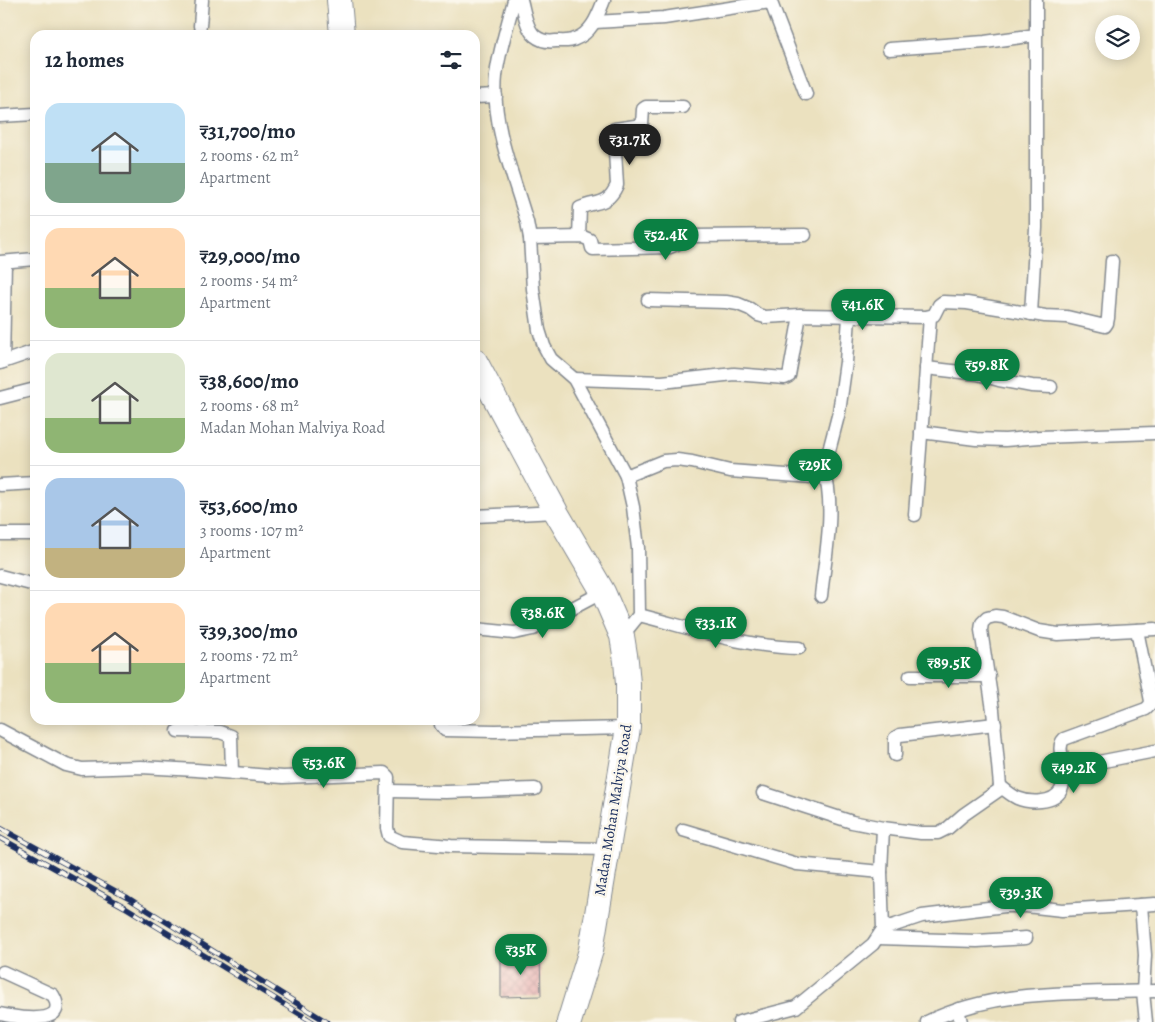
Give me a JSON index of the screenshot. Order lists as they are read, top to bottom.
{
  "streets": {
    "highway": ["Madan Mohan Malviya Road"]
  },
  "page": {
    "heading": "12 homes",
    "list": [
      {
        "name": "₹31,700/mo",
        "note": "2 rooms · 62 m² · Apartment"
      },
      {
        "name": "₹29,000/mo",
        "note": "2 rooms · 54 m² · Apartment"
      },
      {
        "name": "₹38,600/mo",
        "note": "2 rooms · 68 m² · Madan Mohan Malviya Road"
      },
      {
        "name": "₹53,600/mo",
        "note": "3 rooms · 107 m² · Apartment"
      },
      {
        "name": "₹39,300/mo",
        "note": "2 rooms · 72 m² · Apartment"
      }
    ],
    "price": [
      "₹31.7K",
      "₹52.4K",
      "₹41.6K",
      "₹59.8K",
      "₹29K",
      "₹38.6K",
      "₹33.1K",
      "₹89.5K",
      "₹53.6K",
      "₹49.2K",
      "₹39.3K",
      "₹35K"
    ]
  }
}
